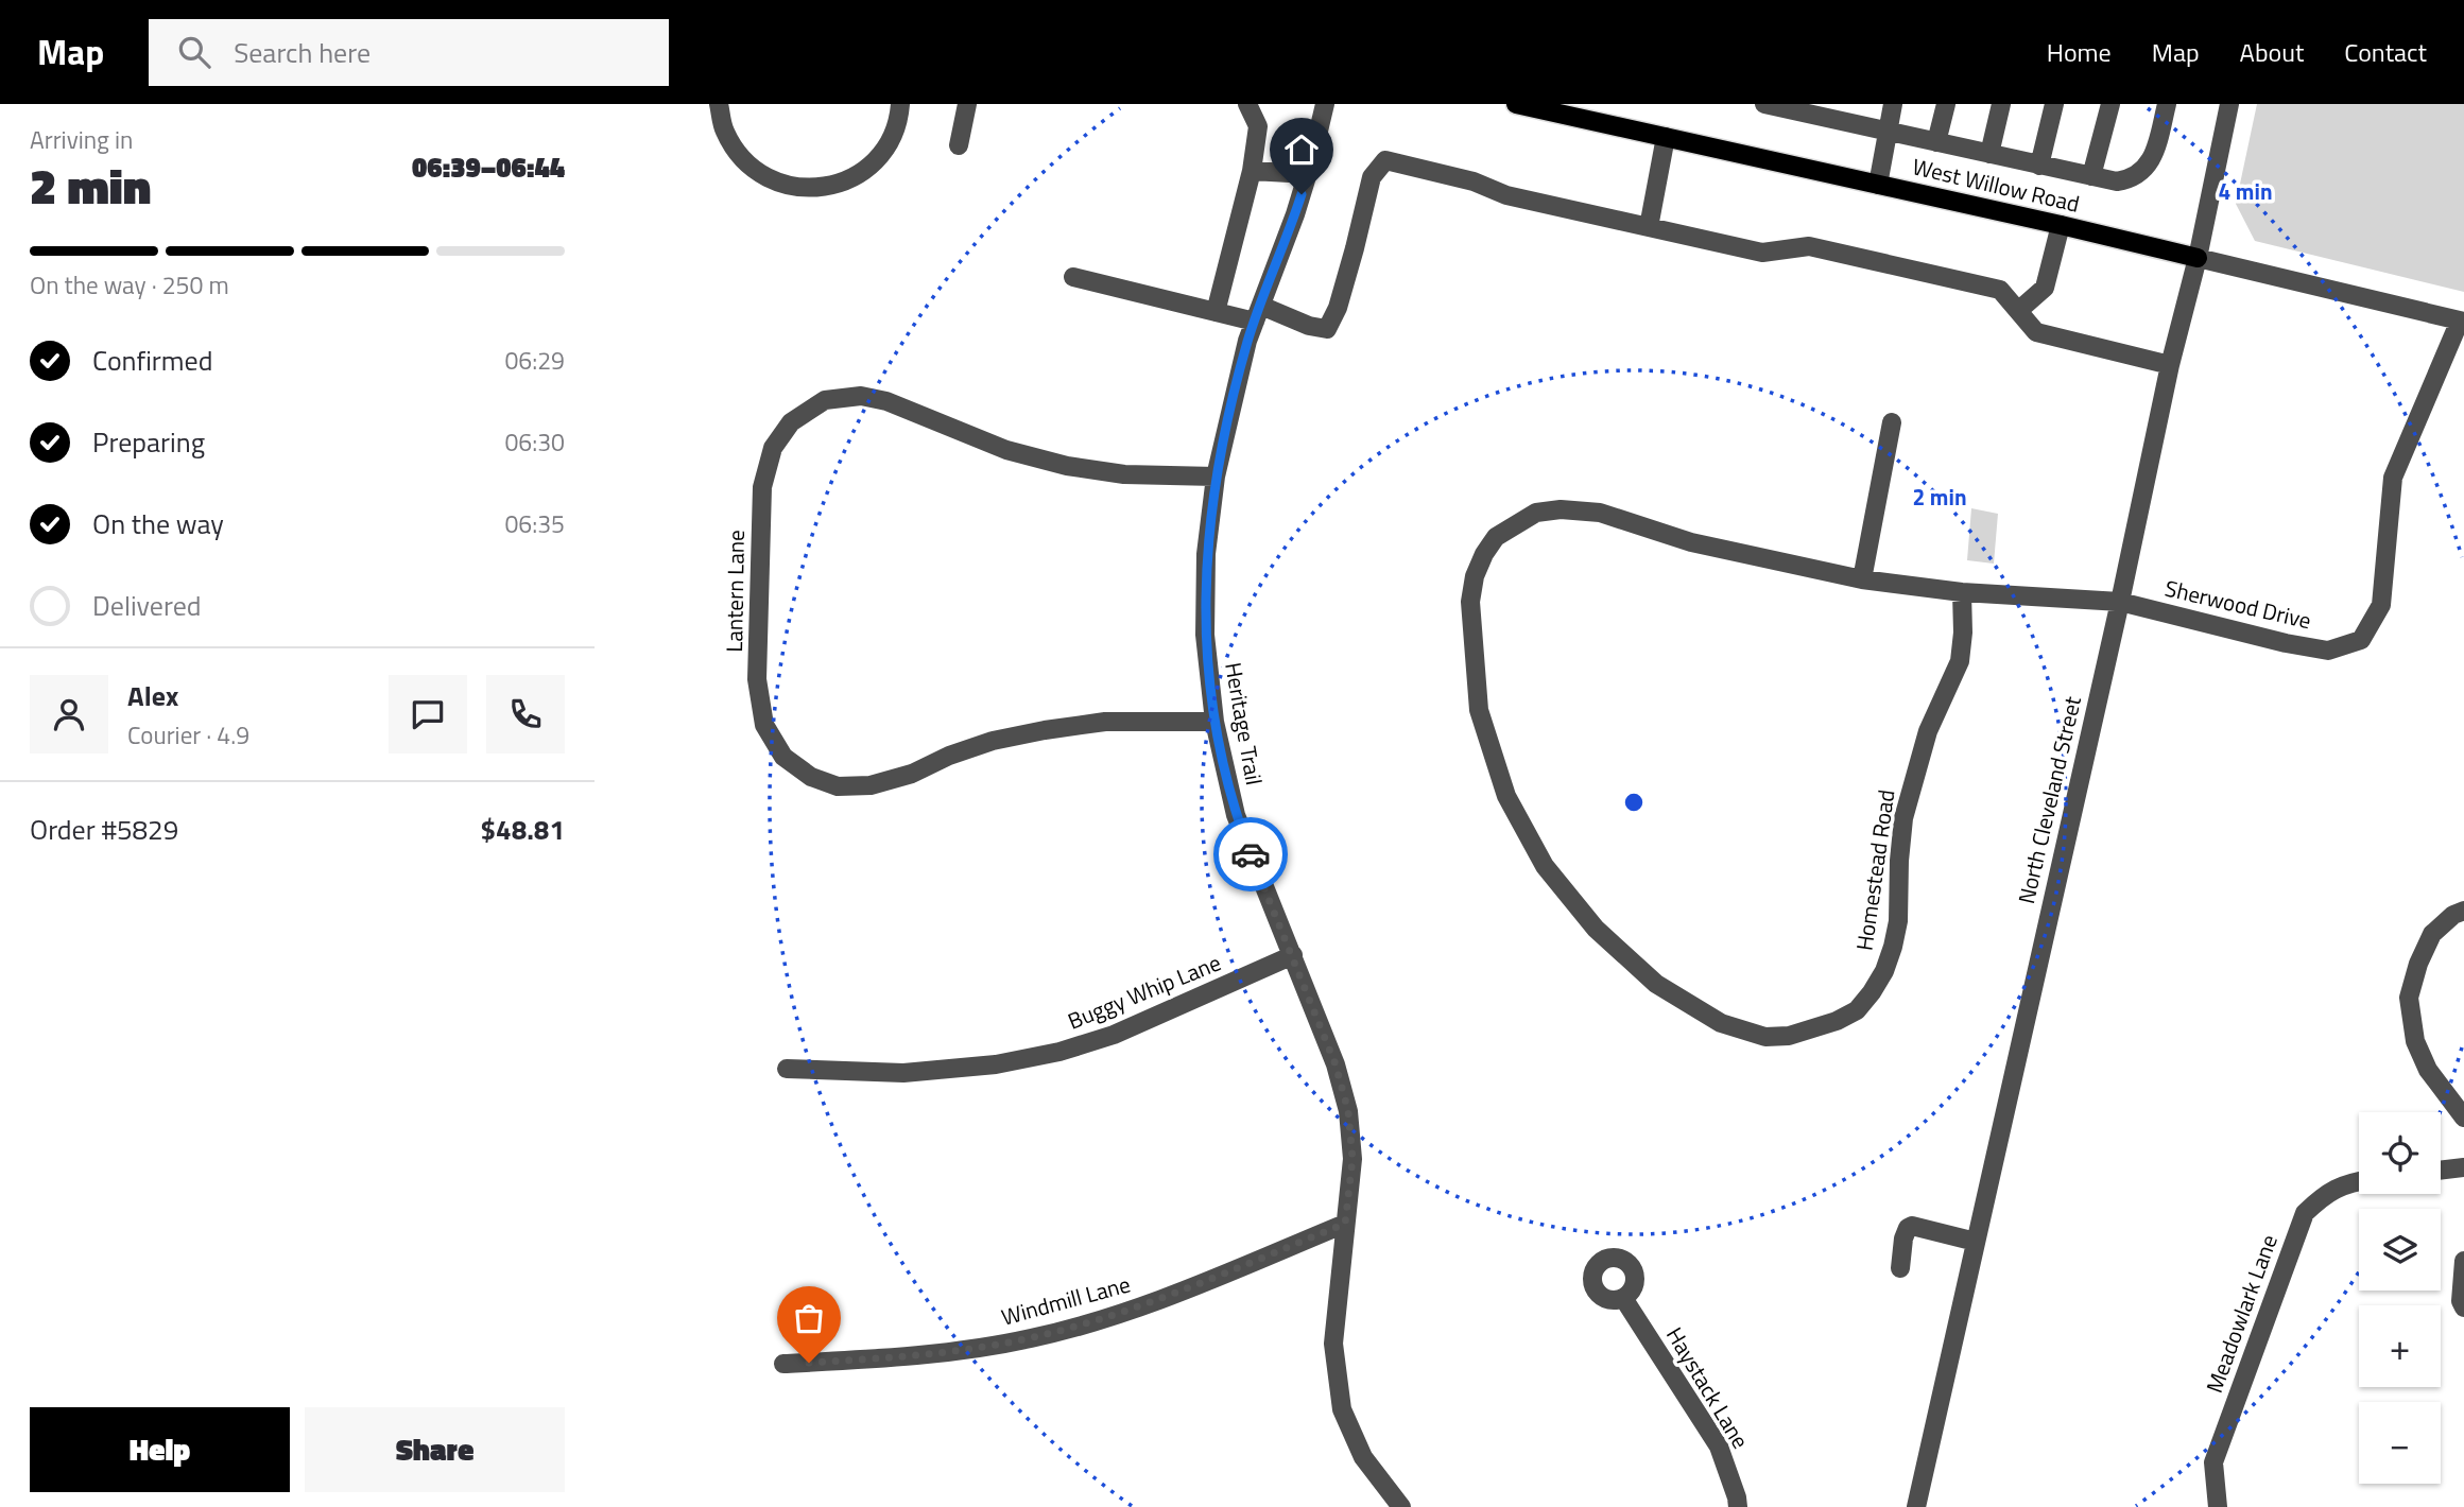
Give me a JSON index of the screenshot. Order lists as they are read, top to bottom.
{
  "streets": {
    "main road": ["West Willow Road"],
    "street": [
      "Lantern Lane",
      "Sherwood Drive",
      "Heritage Trail",
      "North Cleveland Street",
      "Homestead Road",
      "Buggy Whip Lane",
      "Windmill Lane",
      "Meadowlark Lane",
      "Haystack Lane"
    ]
  },
  "crossings": [
    ["West Willow Road", "Sherwood Drive"],
    ["West Willow Road", "North Cleveland Street"],
    ["Lantern Lane", "Heritage Trail"],
    ["Sherwood Drive", "North Cleveland Street"],
    ["Sherwood Drive", "Homestead Road"],
    ["Heritage Trail", "Buggy Whip Lane"],
    ["Heritage Trail", "Windmill Lane"],
    ["North Cleveland Street", "Homestead Road"]
  ],
  "page": {
    "header": "Map",
    "search": "Search here",
    "nav": [
      "Home",
      "Map",
      "About",
      "Contact"
    ],
    "heading": ["2 min", "Arriving in", "06:39–06:44"],
    "panel": [
      "Alex",
      "Courier · 4.9",
      "Order #5829",
      "$48.81"
    ],
    "bar": "On the way · 250 m",
    "list": [
      ["Confirmed", "06:29"],
      ["Preparing", "06:30"],
      ["On the way", "06:35"],
      "Delivered"
    ],
    "map_buttons": ["+", "−"],
    "buttons": ["Help", "Share"]
  },
  "rings": ["4 min", "2 min"]
}
